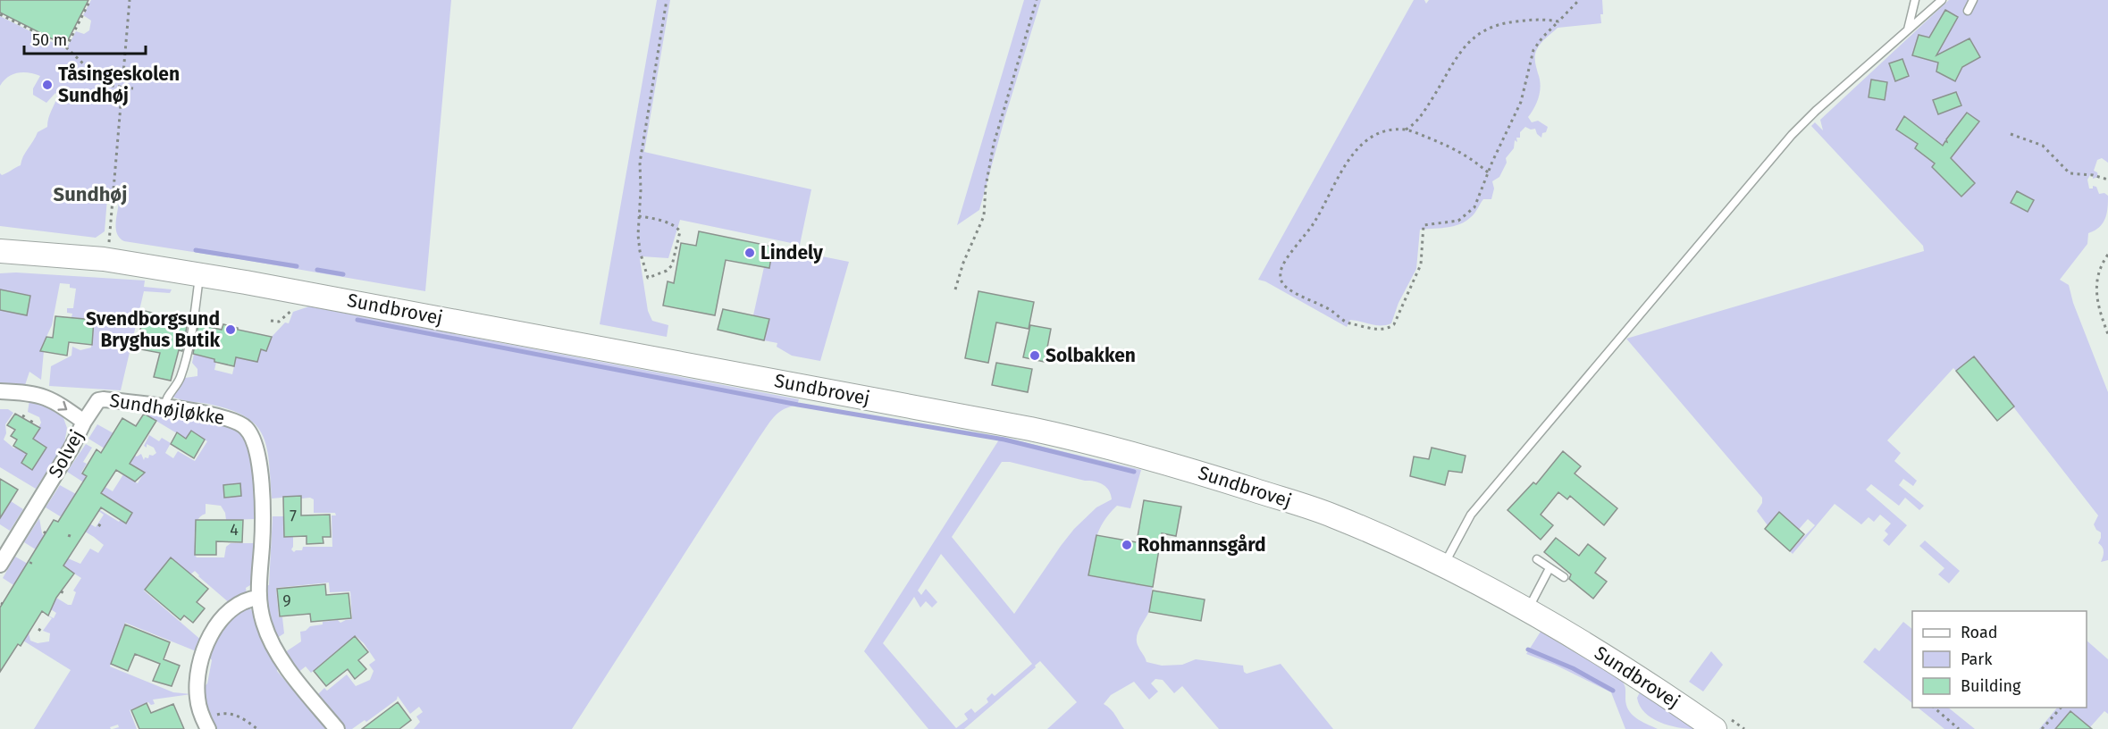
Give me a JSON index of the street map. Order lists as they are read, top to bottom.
{
  "streets": {
    "main road": ["Sundbrovej"],
    "street": ["Sundhøjløkke", "Solvej"]
  },
  "crossings": [
    ["Sundhøjløkke", "Solvej"]
  ],
  "districts": ["Sundhøj"],
  "places": [
    "Tåsingeskolen Sundhøj",
    "Lindely",
    "Svendborgsund Bryghus Butik",
    "Solbakken",
    "Rohmannsgård"
  ],
  "house_numbers": ["7", "4", "9"],
  "legend": ["Road", "Park", "Building"],
  "scale_bar": "50 m"
}
